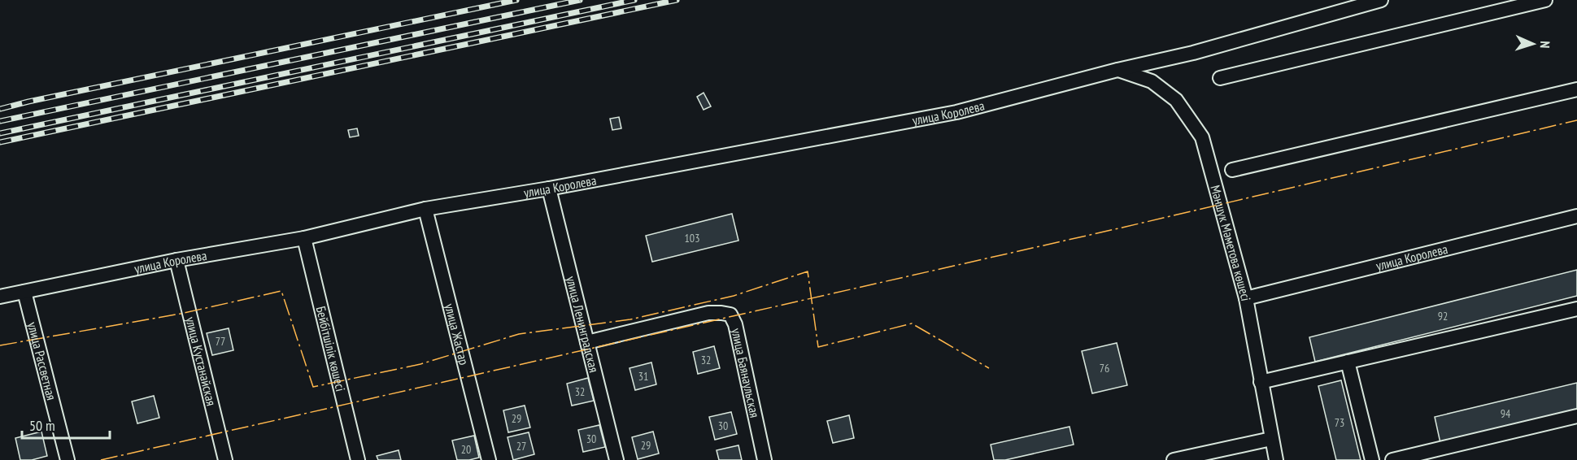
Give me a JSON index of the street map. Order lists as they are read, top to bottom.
{
  "streets": {
    "street": [
      "улица Королева",
      "Мәншүк Мәметова көшесі",
      "улица Ленинградская",
      "улица Жастар",
      "Бейбітшілік көшесі",
      "улица Кустанайская",
      "улица Рассветная",
      "улица Баянаульская"
    ]
  },
  "crossings": [
    ["улица Королева", "Мәншүк Мәметова көшесі"],
    ["улица Королева", "улица Ленинградская"],
    ["улица Королева", "улица Жастар"],
    ["улица Королева", "Бейбітшілік көшесі"],
    ["улица Королева", "улица Кустанайская"],
    ["улица Королева", "улица Рассветная"],
    ["улица Ленинградская", "улица Баянаульская"]
  ],
  "house_numbers": [
    "103",
    "92",
    "77",
    "32",
    "76",
    "31",
    "32",
    "94",
    "29",
    "73",
    "30",
    "30",
    "29",
    "27",
    "20"
  ],
  "scale_bar": "50 m",
  "north": "right"
}
